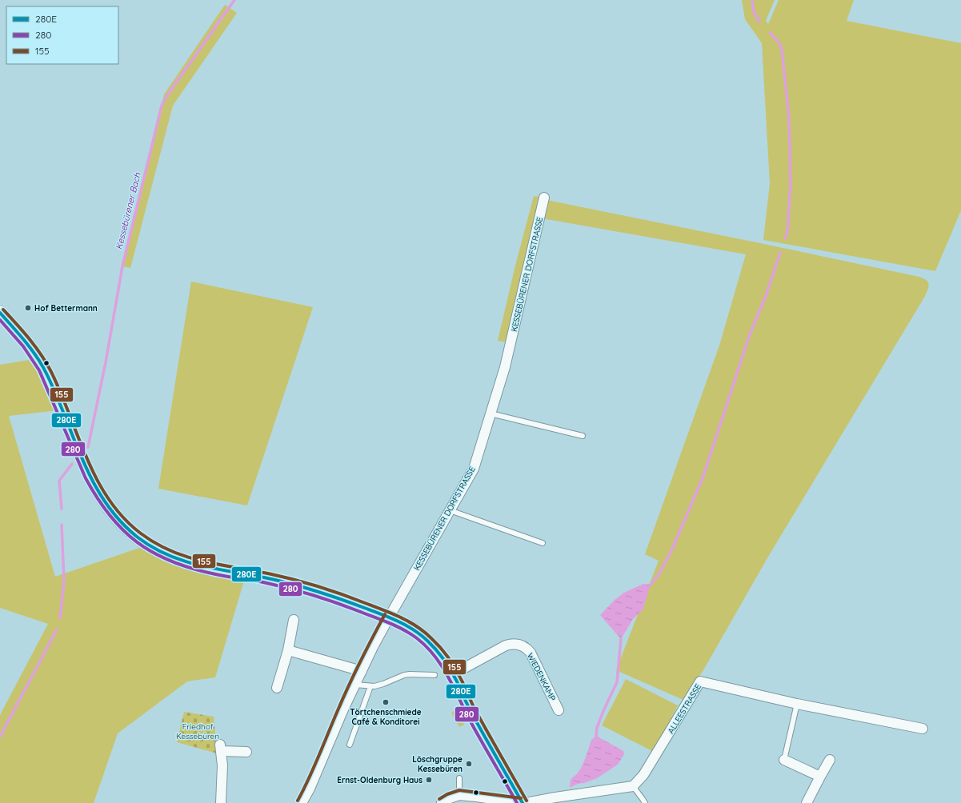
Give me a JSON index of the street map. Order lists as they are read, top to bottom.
{
  "streets": {
    "street": ["KESSEBÜRENER DORFSTRASSE", "WIEDENKAMP", "ALLEESTRASSE"]
  },
  "water": ["Kessebürener Bach"],
  "parks": ["Friedhof Kessebüren"],
  "places": [
    "Hof Bettermann",
    "Törtchenschmiede Café & Konditorei",
    "Löschgruppe Kessebüren",
    "Ernst-Oldenburg Haus"
  ],
  "lines": ["transit line 155", "transit line 280E", "transit line 280"],
  "legend": ["280E", "280", "155"]
}
